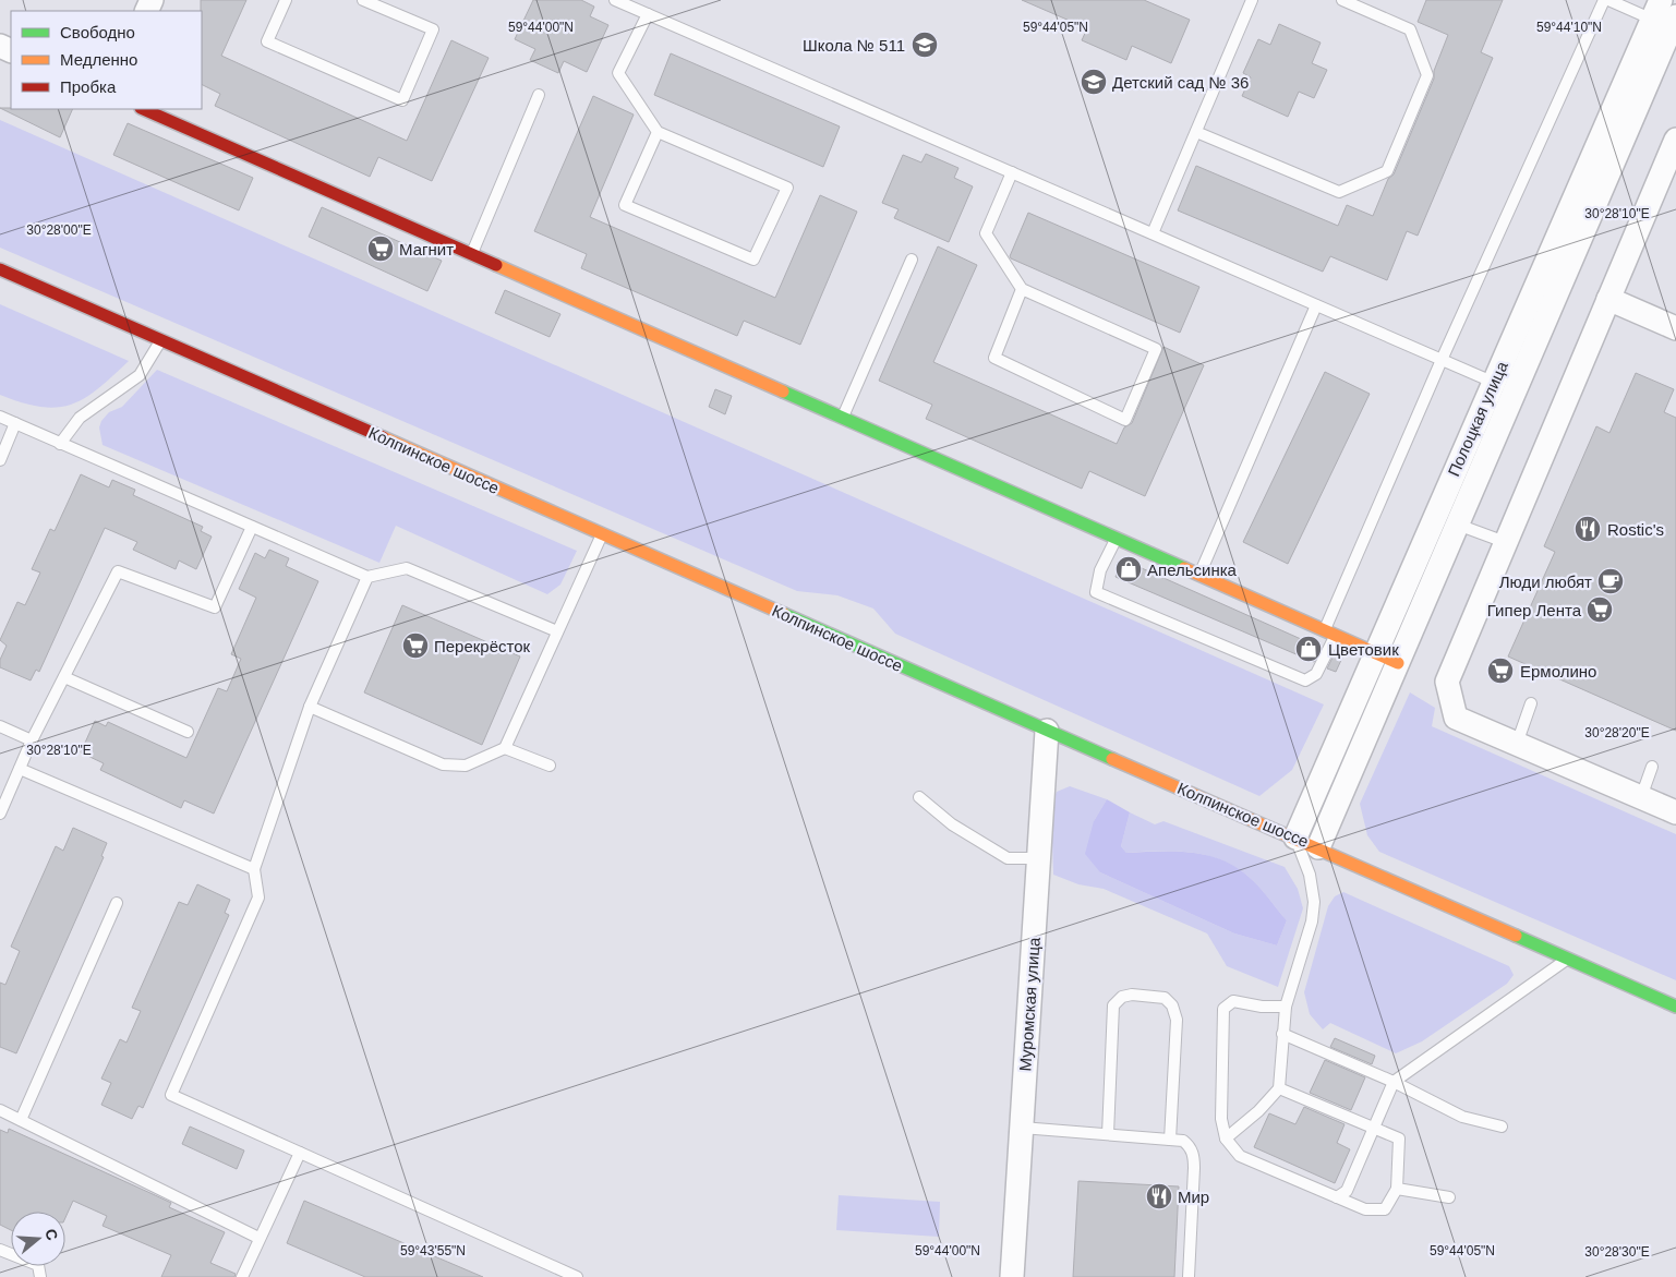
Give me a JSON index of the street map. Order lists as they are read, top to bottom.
{
  "streets": {
    "main road": ["Колпинское шоссе"],
    "street": ["Полоцкая улица", "Муромская улица"]
  },
  "crossings": [
    ["Полоцкая улица", "Колпинское шоссе"],
    ["Колпинское шоссе", "Муромская улица"]
  ],
  "places": {
    "school or university": ["Школа № 511", "Детский сад № 36"],
    "supermarket": [
      "Магнит",
      "Гипер Лента",
      "Перекрёсток",
      "Ермолино"
    ],
    "restaurant": ["Rostic's", "Мир"],
    "shop": ["Апельсинка", "Цветовик"],
    "cafe": ["Люди любят"]
  },
  "legend": ["Свободно", "Медленно", "Пробка"],
  "north": "right",
  "coordinates": [
    "59°44'00\"N",
    "59°44'05\"N",
    "59°44'10\"N",
    "30°28'10\"E",
    "30°28'00\"E",
    "30°28'20\"E",
    "59°43'55\"N",
    "30°28'30\"E"
  ]
}
